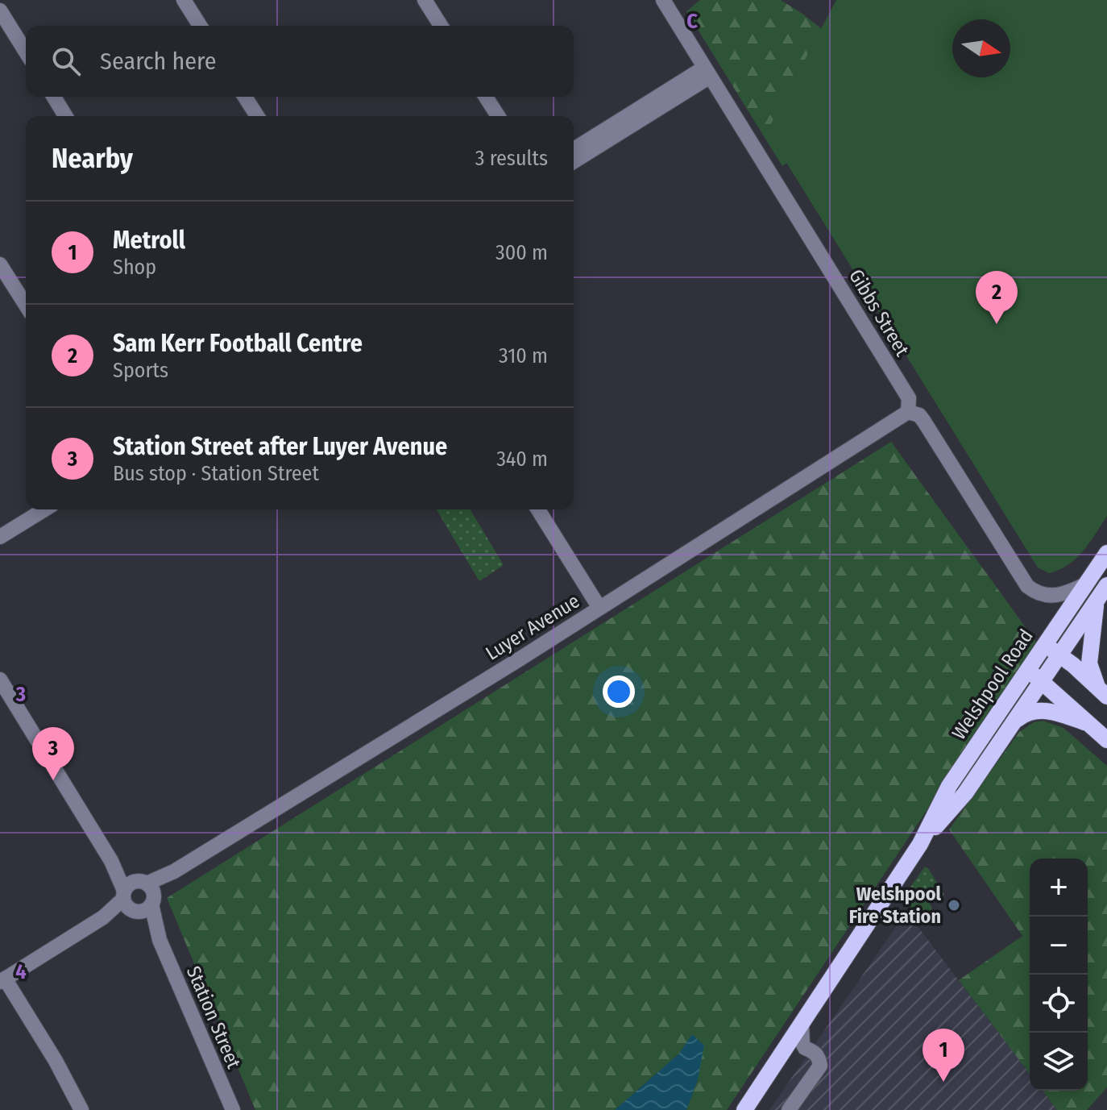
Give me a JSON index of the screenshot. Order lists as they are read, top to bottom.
{
  "streets": {
    "main road": ["Welshpool Road"],
    "street": ["Gibbs Street", "Luyer Avenue", "Station Street"]
  },
  "crossings": [
    ["Gibbs Street", "Luyer Avenue"],
    ["Luyer Avenue", "Station Street"]
  ],
  "places": ["Welshpool Fire Station"],
  "north": "right",
  "page": {
    "search": "Search here",
    "heading": ["Nearby", "3 results"],
    "list": [
      {
        "mark": "1",
        "name": "Metroll",
        "note": "Shop",
        "value": "300 m"
      },
      {
        "mark": "2",
        "name": "Sam Kerr Football Centre",
        "note": "Sports",
        "value": "310 m"
      },
      {
        "mark": "3",
        "name": "Station Street after Luyer Avenue",
        "note": "Bus stop · Station Street",
        "value": "340 m"
      }
    ],
    "pins": ["2", "3", "1"],
    "map_buttons": ["+", "−"]
  },
  "grid": {
    "columns": ["C"],
    "rows": ["3", "4"]
  }
}
